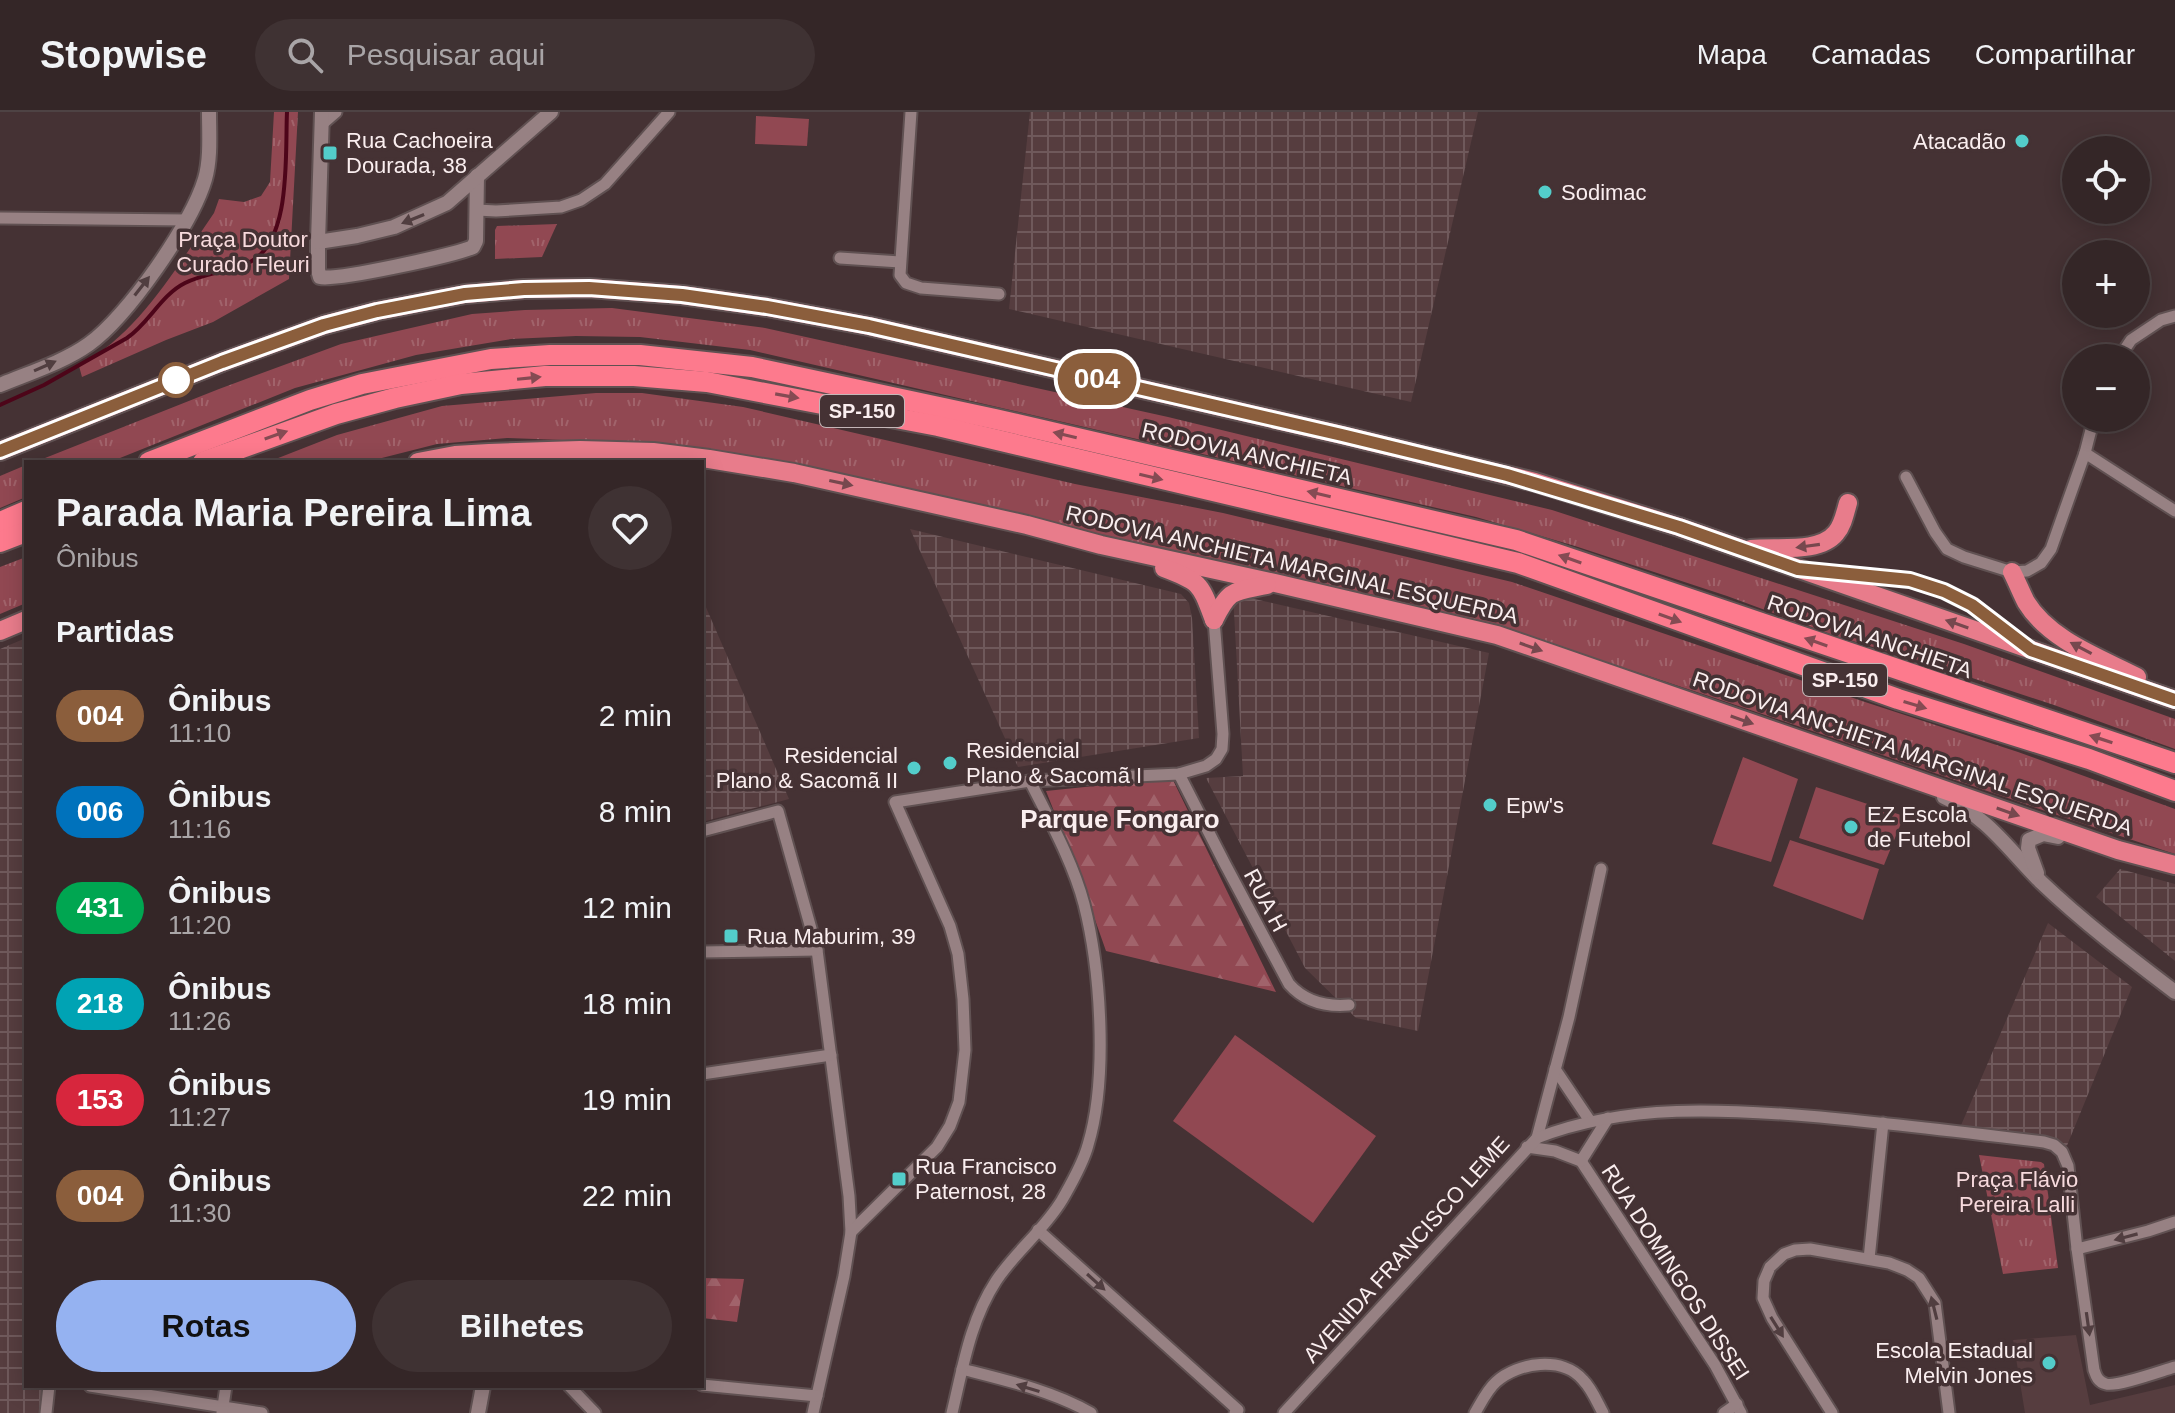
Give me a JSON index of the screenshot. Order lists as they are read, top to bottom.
{
  "streets": {
    "highway": ["SP-150", "RODOVIA ANCHIETA", "RODOVIA ANCHIETA MARGINAL ESQUERDA"],
    "street": ["RUA H", "AVENIDA FRANCISCO LEME", "RUA DOMINGOS DISSEI"]
  },
  "crossings": [
    ["AVENIDA FRANCISCO LEME", "RUA DOMINGOS DISSEI"]
  ],
  "districts": ["Parque Fongaro"],
  "parks": ["Praça Doutor Curado Fleuri", "Praça Flávio Pereira Lalli"],
  "places": {
    "other": [
      "Atacadão",
      "Sodimac",
      "Residencial Plano & Sacomã I",
      "Residencial Plano & Sacomã II",
      "Epw's",
      "EZ Escola de Futebol",
      "Escola Estadual Melvin Jones"
    ],
    "transit": ["Rua Cachoeira Dourada, 38", "Rua Maburim, 39", "Rua Francisco Paternost, 28"]
  },
  "lines": ["bus line 004"],
  "page": {
    "header": "Stopwise",
    "search": "Pesquisar aqui",
    "nav": ["Mapa", "Camadas", "Compartilhar"],
    "on_map": "004",
    "map_buttons": ["+", "−"],
    "heading": [
      ["Parada Maria Pereira Lima", "Ônibus"],
      "Partidas"
    ],
    "list": [
      {
        "mark": "004",
        "name": "Ônibus",
        "note": "11:10",
        "value": "2 min"
      },
      {
        "mark": "006",
        "name": "Ônibus",
        "note": "11:16",
        "value": "8 min"
      },
      {
        "mark": "431",
        "name": "Ônibus",
        "note": "11:20",
        "value": "12 min"
      },
      {
        "mark": "218",
        "name": "Ônibus",
        "note": "11:26",
        "value": "18 min"
      },
      {
        "mark": "153",
        "name": "Ônibus",
        "note": "11:27",
        "value": "19 min"
      },
      {
        "mark": "004",
        "name": "Ônibus",
        "note": "11:30",
        "value": "22 min"
      }
    ],
    "buttons": ["Rotas", "Bilhetes"]
  }
}
